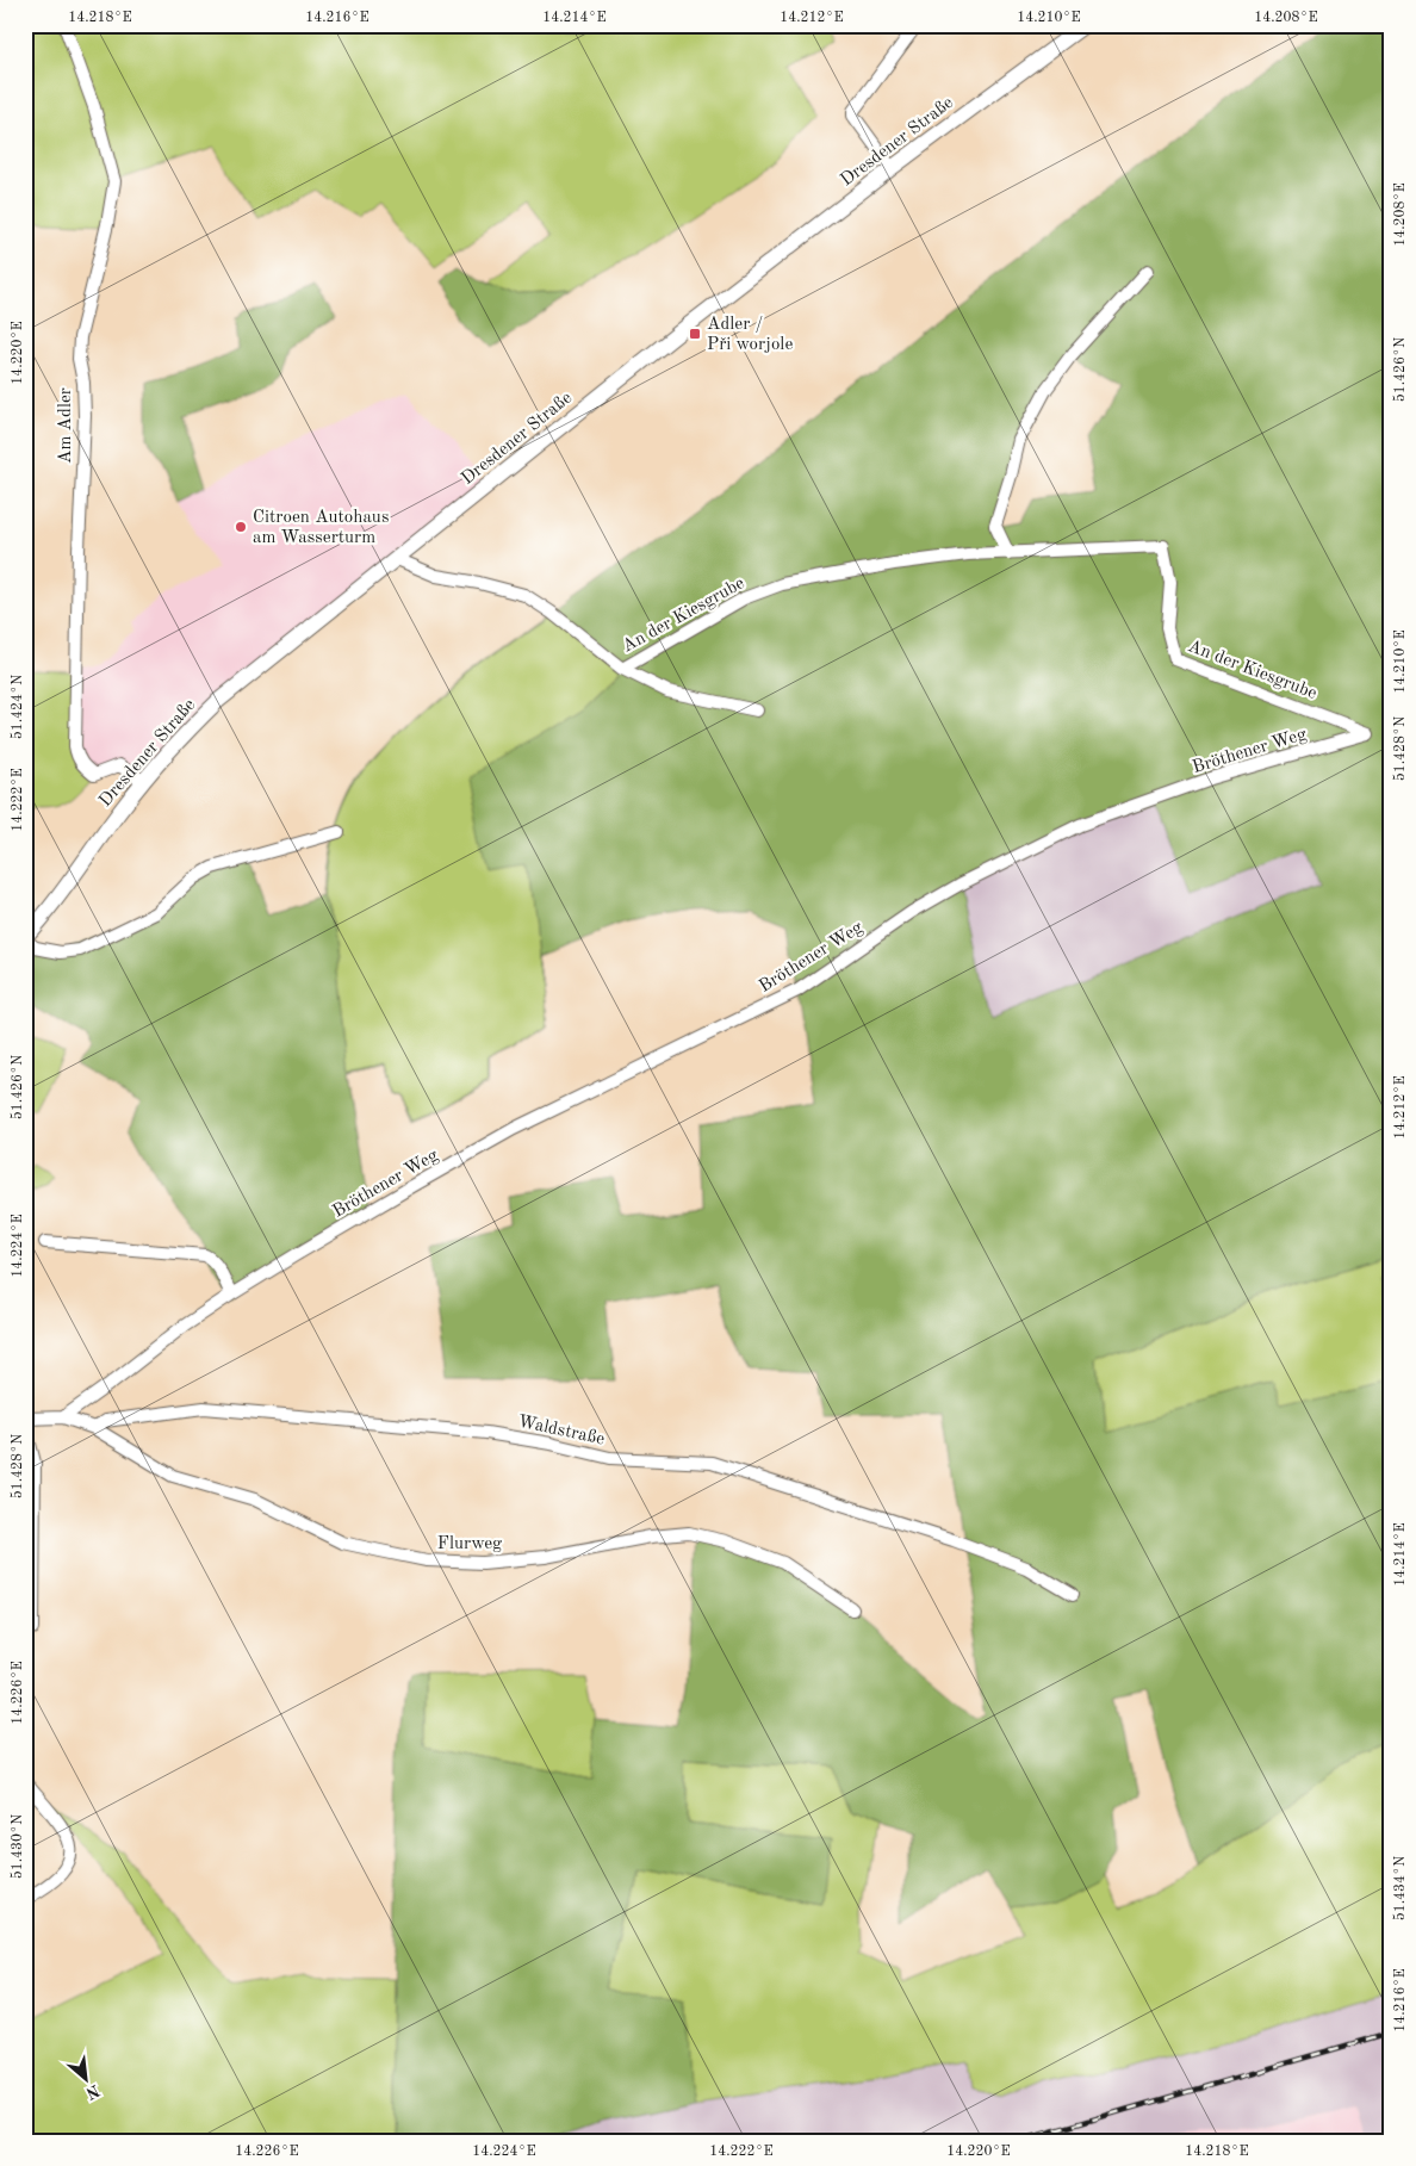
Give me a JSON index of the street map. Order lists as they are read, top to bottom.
{
  "streets": {
    "main road": ["Dresdener Straße"],
    "street": [
      "Am Adler",
      "An der Kiesgrube",
      "Bröthener Weg",
      "Waldstraße",
      "Flurweg"
    ]
  },
  "crossings": [
    ["Dresdener Straße", "Am Adler"],
    ["An der Kiesgrube", "Bröthener Weg"],
    ["Waldstraße", "Flurweg"]
  ],
  "places": {
    "transit": ["Adler / Při worjole"],
    "other": ["Citroen Autohaus am Wasserturm"]
  },
  "north": "bottom right",
  "coordinates": [
    "14.218°E",
    "14.216°E",
    "14.214°E",
    "14.212°E",
    "14.210°E",
    "14.208°E",
    "14.220°E",
    "51.426°N",
    "51.424°N",
    "51.428°N",
    "14.222°E",
    "14.224°E",
    "14.226°E",
    "51.430°N",
    "51.434°N"
  ]
}
